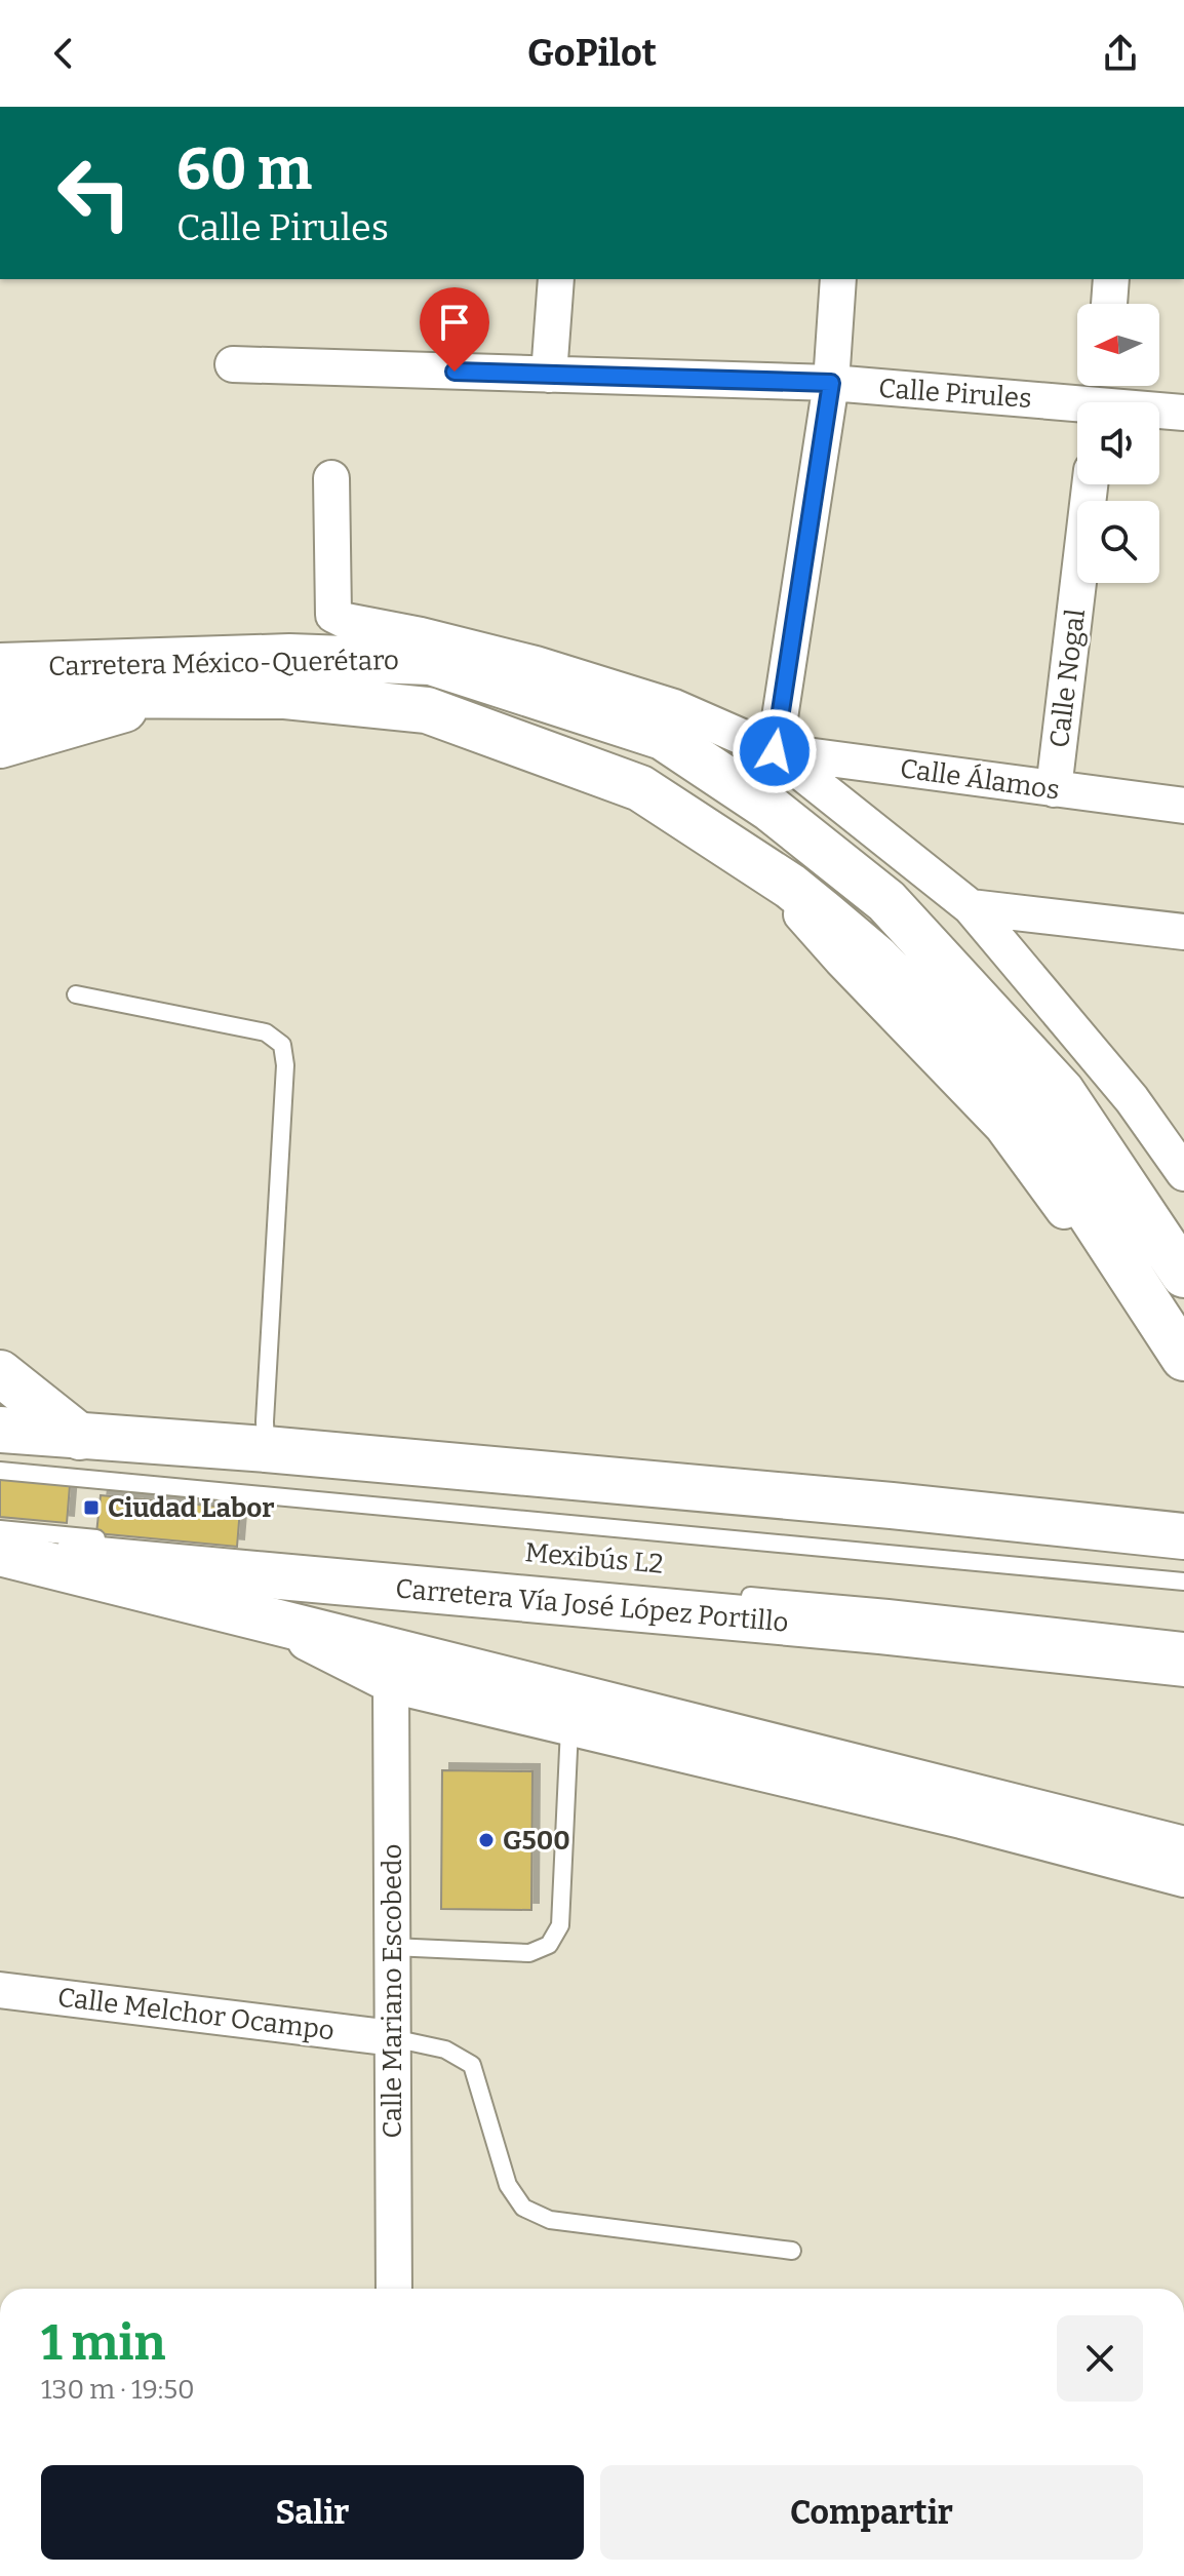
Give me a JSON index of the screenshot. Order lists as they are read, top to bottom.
{
  "streets": {
    "main road": ["Carretera México-Querétaro", "Carretera Vía José López Portillo"],
    "street": [
      "Calle Pirules",
      "Calle Nogal",
      "Calle Álamos",
      "Calle Mariano Escobedo",
      "Calle Melchor Ocampo"
    ],
    "lane": ["Mexibús L2"]
  },
  "crossings": [
    ["Calle Nogal", "Calle Álamos"],
    ["Calle Mariano Escobedo", "Calle Melchor Ocampo"]
  ],
  "places": {
    "transit": ["Ciudad Labor"],
    "other": ["G500"]
  },
  "north": "left",
  "page": {
    "header": "GoPilot",
    "turn": ["60 m", "Calle Pirules"],
    "heading": ["1 min", "130 m · 19:50"],
    "buttons": ["Salir", "Compartir"]
  }
}
